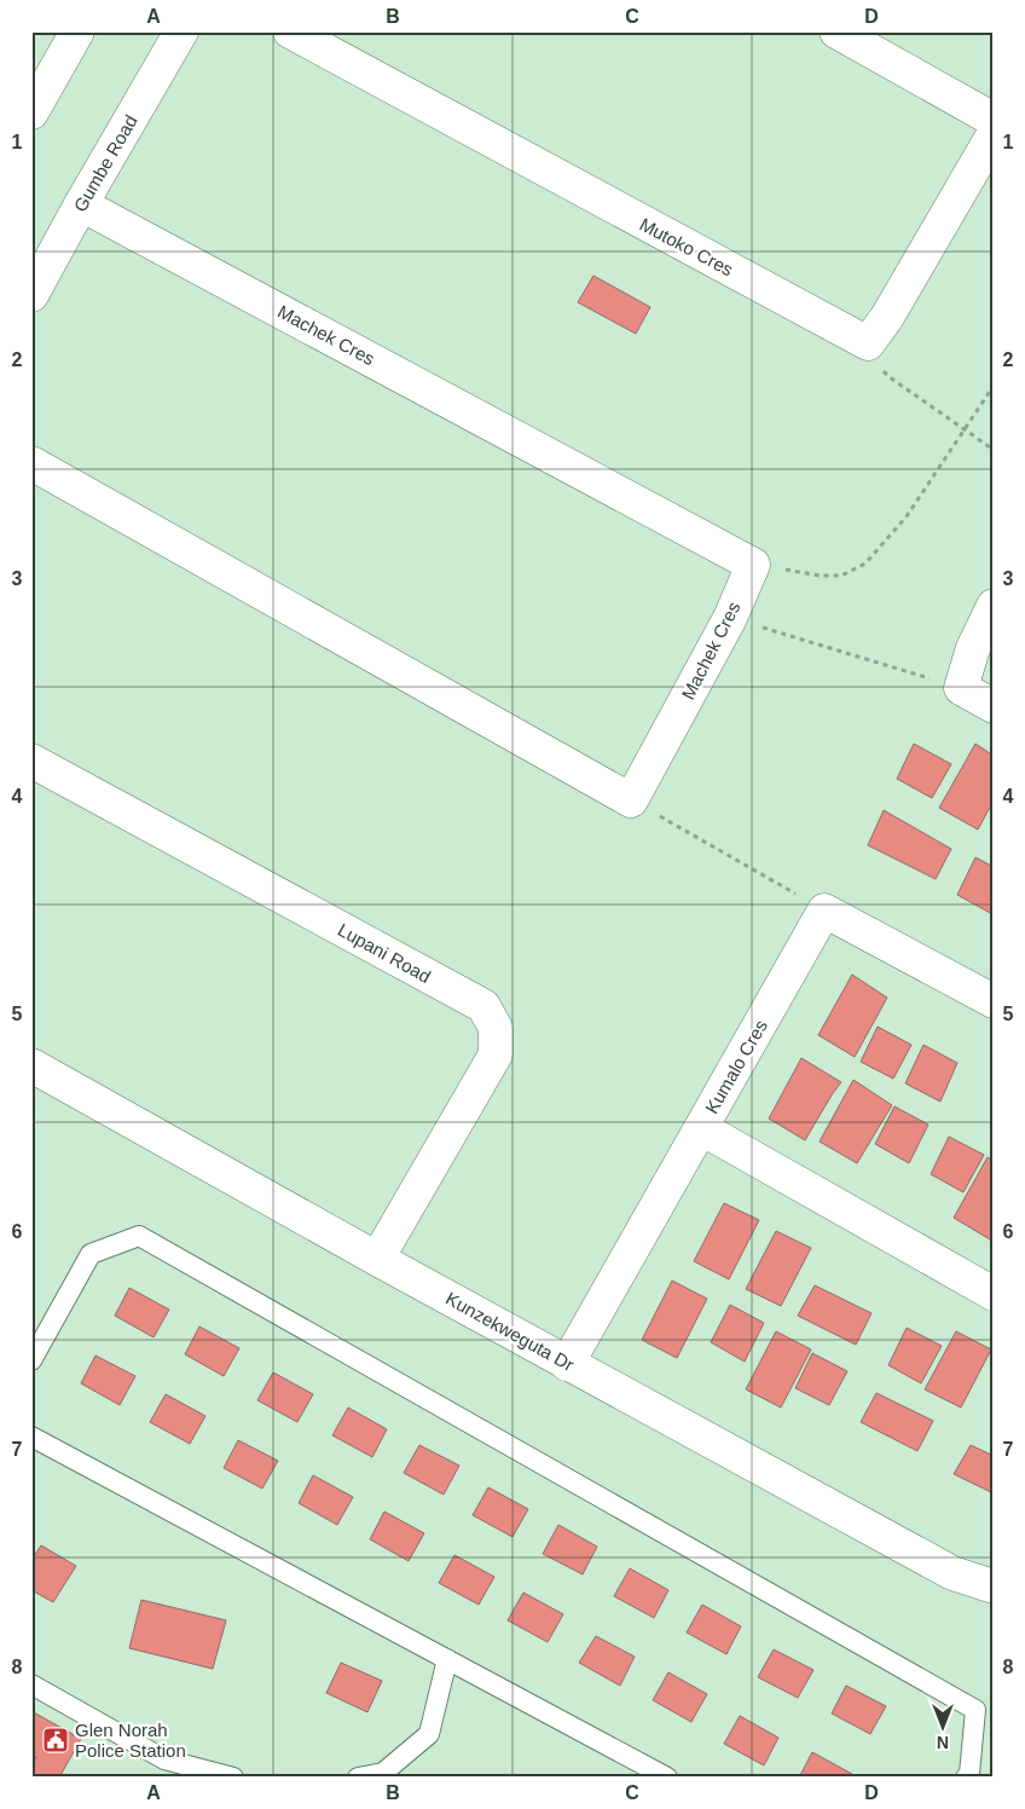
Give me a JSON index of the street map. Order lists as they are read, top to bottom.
{
  "streets": {
    "street": [
      "Gumbe Road",
      "Mutoko Cres",
      "Machek Cres",
      "Lupani Road",
      "Kumalo Cres",
      "Kunzekweguta Dr"
    ]
  },
  "crossings": [
    ["Gumbe Road", "Machek Cres"],
    ["Lupani Road", "Kunzekweguta Dr"]
  ],
  "places": {
    "public building": ["Glen Norah Police Station"]
  },
  "north": "bottom",
  "grid": {
    "columns": [
      "A",
      "B",
      "C",
      "D"
    ],
    "rows": [
      "1",
      "2",
      "3",
      "4",
      "5",
      "6",
      "7",
      "8"
    ]
  }
}
